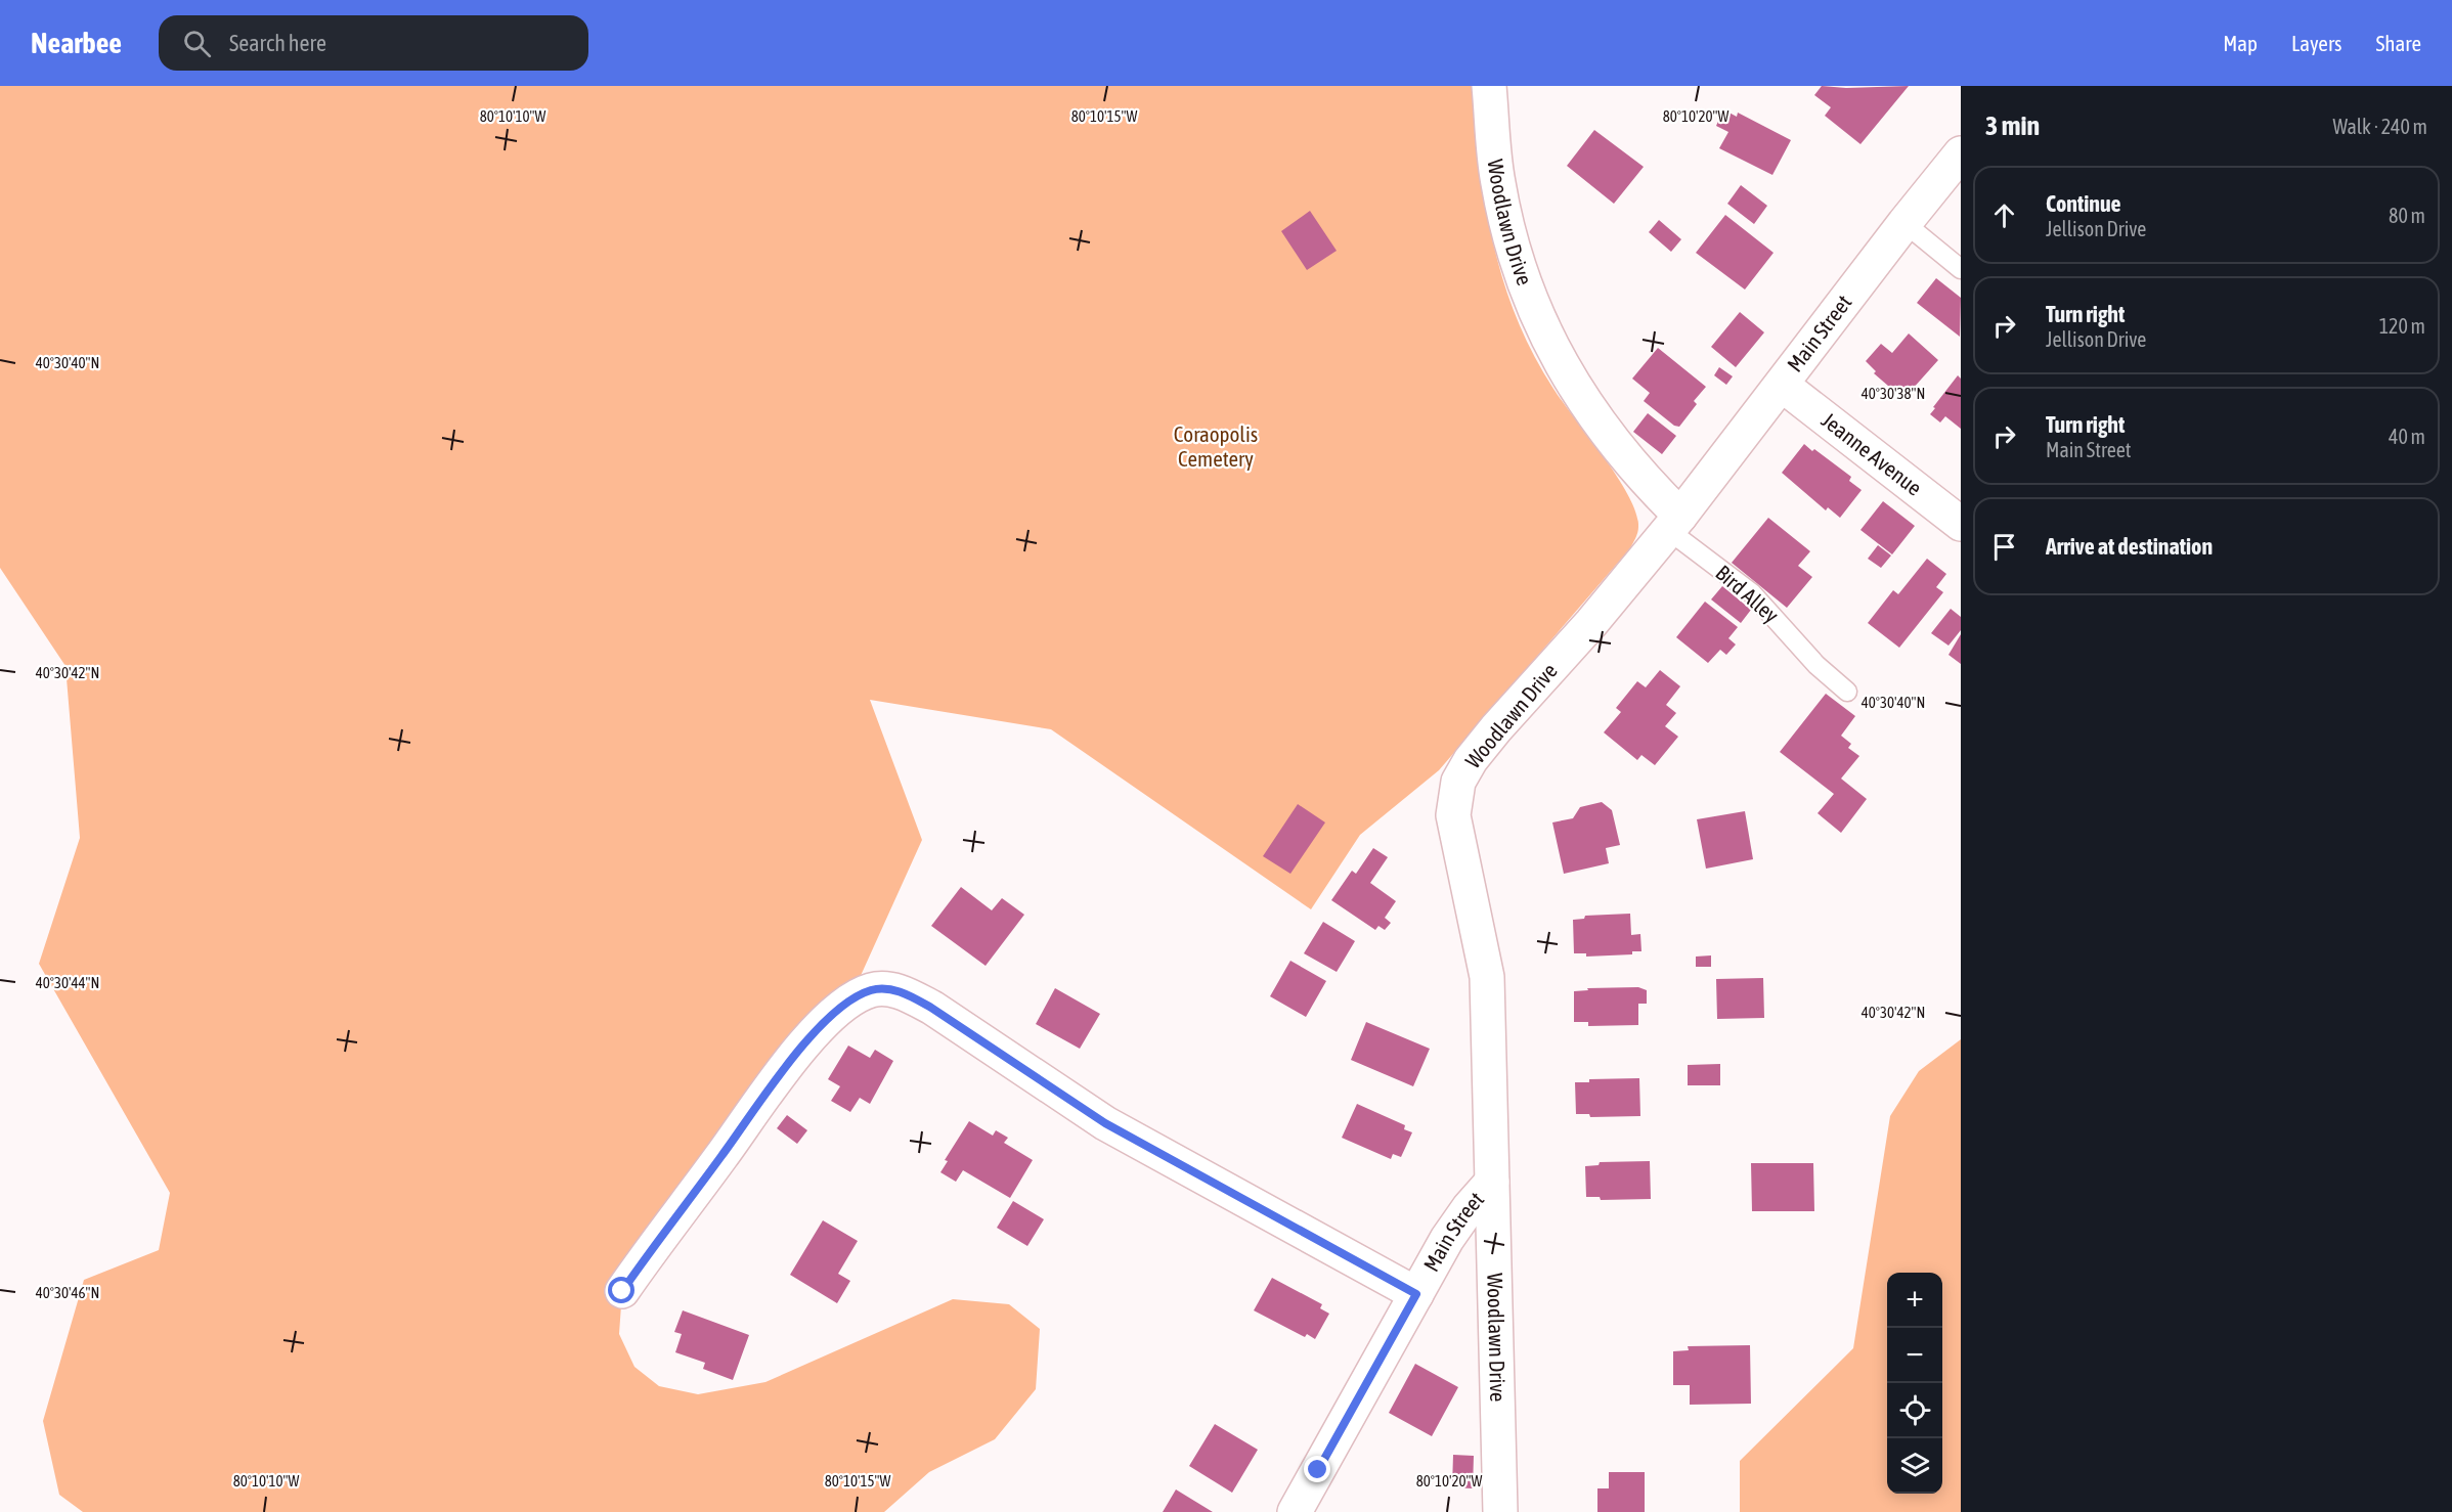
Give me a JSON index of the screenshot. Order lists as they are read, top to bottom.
{
  "streets": {
    "street": ["Woodlawn Drive", "Main Street", "Jeanne Avenue"],
    "lane": ["Bird Alley"]
  },
  "crossings": [
    ["Woodlawn Drive", "Main Street"],
    ["Woodlawn Drive", "Bird Alley"],
    ["Main Street", "Jeanne Avenue"],
    ["Main Street", "Bird Alley"]
  ],
  "parks": ["Coraopolis Cemetery"],
  "page": {
    "header": "Nearbee",
    "search": "Search here",
    "nav": ["Map", "Layers", "Share"],
    "heading": ["3 min", "Walk · 240 m"],
    "list": [
      ["Continue", "Jellison Drive", "80 m"],
      ["Turn right", "Jellison Drive", "120 m"],
      ["Turn right", "Main Street", "40 m"],
      "Arrive at destination"
    ],
    "map_buttons": ["+", "−"]
  },
  "coordinates": [
    "80°10'10\"W",
    "80°10'15\"W",
    "80°10'20\"W",
    "40°30'40\"N",
    "40°30'38\"N",
    "40°30'42\"N",
    "40°30'44\"N",
    "40°30'46\"N"
  ]
}
